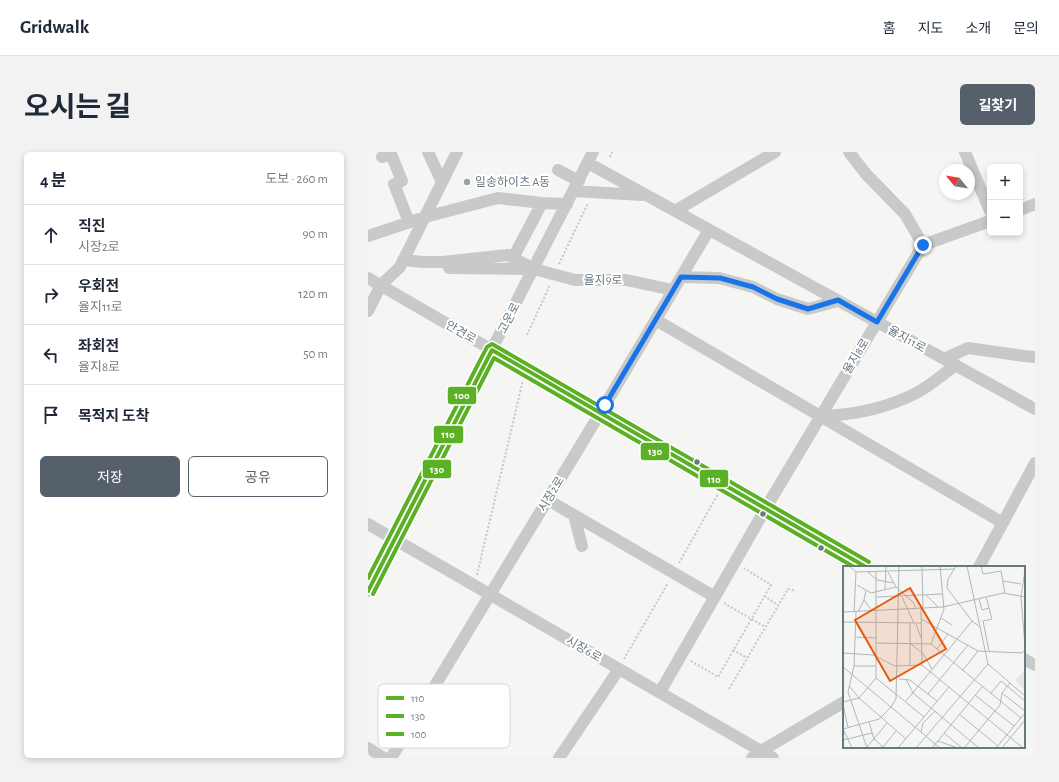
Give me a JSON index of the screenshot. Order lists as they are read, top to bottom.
{
  "streets": {
    "street": [
      "율지9로",
      "고운로",
      "안견로",
      "율지11로",
      "율지8로",
      "시장2로",
      "시장6로"
    ]
  },
  "crossings": [
    ["율지9로", "고운로"],
    ["율지9로", "시장2로"],
    ["고운로", "안견로"],
    ["고운로", "율지11로"],
    ["고운로", "시장6로"],
    ["안견로", "율지8로"],
    ["안견로", "시장2로"],
    ["율지11로", "율지8로"],
    ["율지11로", "시장2로"],
    ["율지8로", "시장6로"],
    ["시장2로", "시장6로"]
  ],
  "places": ["일송하이츠 A동"],
  "lines": ["transit line 100", "transit line 110", "transit line 130"],
  "legend": ["110", "130", "100"],
  "north": "top left",
  "page": {
    "header": "Gridwalk",
    "nav": [
      "홈",
      "지도",
      "소개",
      "문의"
    ],
    "title": "오시는 길",
    "buttons": [
      "길찾기",
      ["저장", "공유"]
    ],
    "heading": ["4 분", "도보 · 260 m"],
    "map_buttons": ["+", "−"],
    "list": [
      ["직진", "시장2로", "90 m"],
      ["우회전", "율지11로", "120 m"],
      ["좌회전", "율지8로", "50 m"],
      "목적지 도착"
    ]
  }
}
